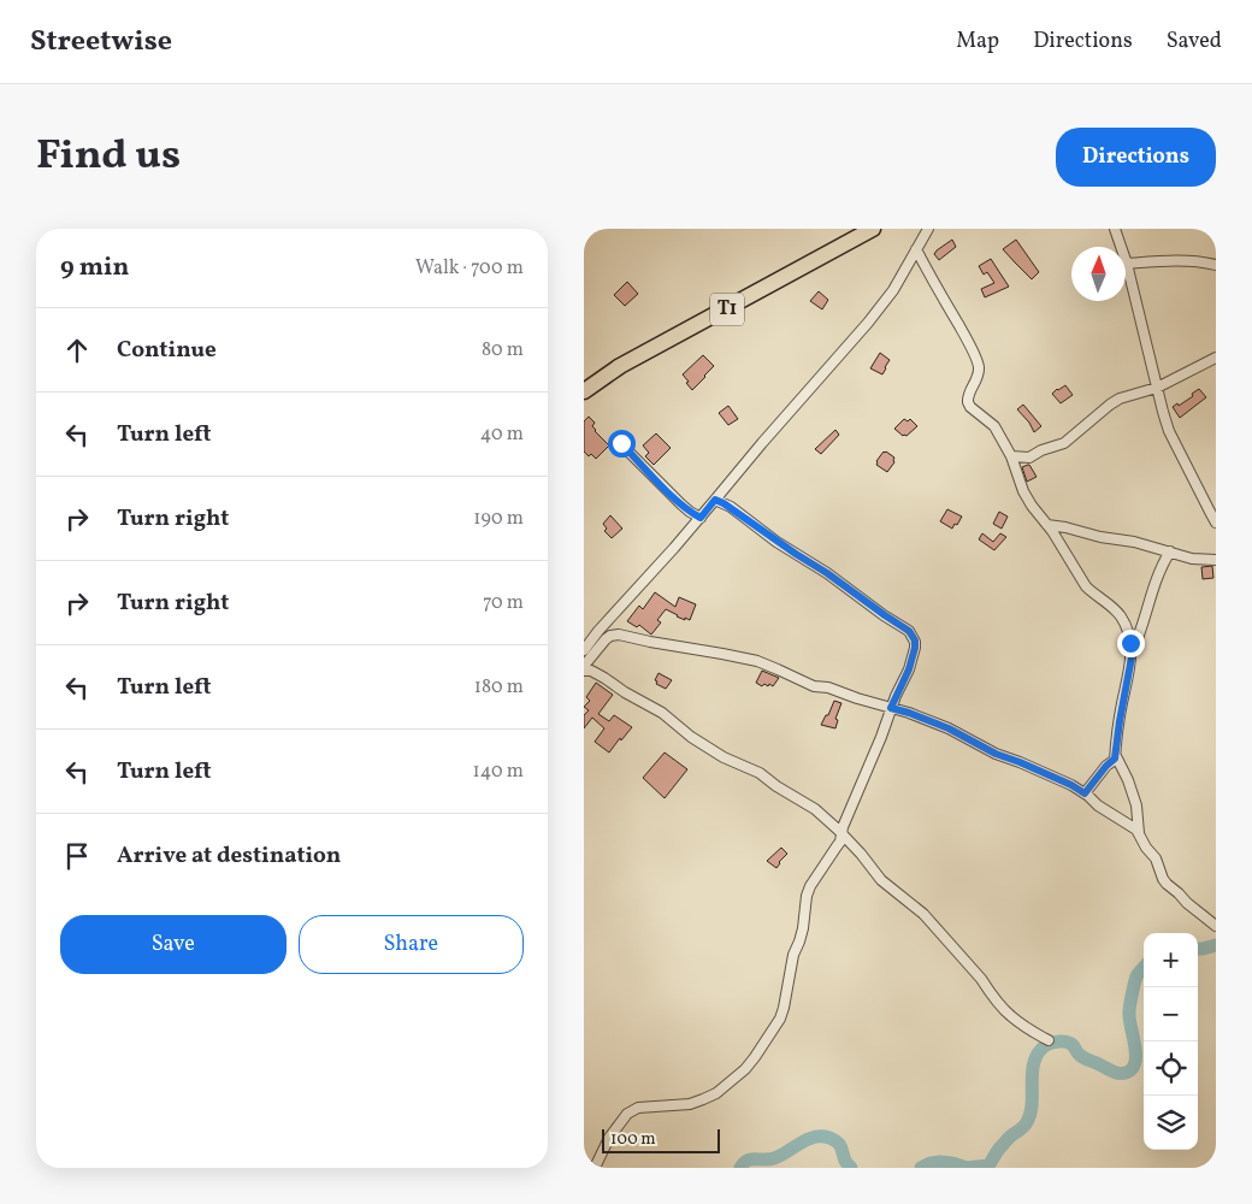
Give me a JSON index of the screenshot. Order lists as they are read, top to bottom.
{
  "streets": {
    "highway": ["T1"]
  },
  "scale_bar": "100 m",
  "north": "top",
  "page": {
    "header": "Streetwise",
    "nav": ["Map", "Directions", "Saved"],
    "title": "Find us",
    "buttons": [
      "Directions",
      ["Save", "Share"]
    ],
    "heading": ["9 min", "Walk · 700 m"],
    "list": [
      ["Continue", "80 m"],
      ["Turn left", "40 m"],
      ["Turn right", "190 m"],
      ["Turn right", "70 m"],
      ["Turn left", "180 m"],
      ["Turn left", "140 m"],
      "Arrive at destination"
    ],
    "map_buttons": ["+", "−"],
    "scale": "100 m"
  }
}
